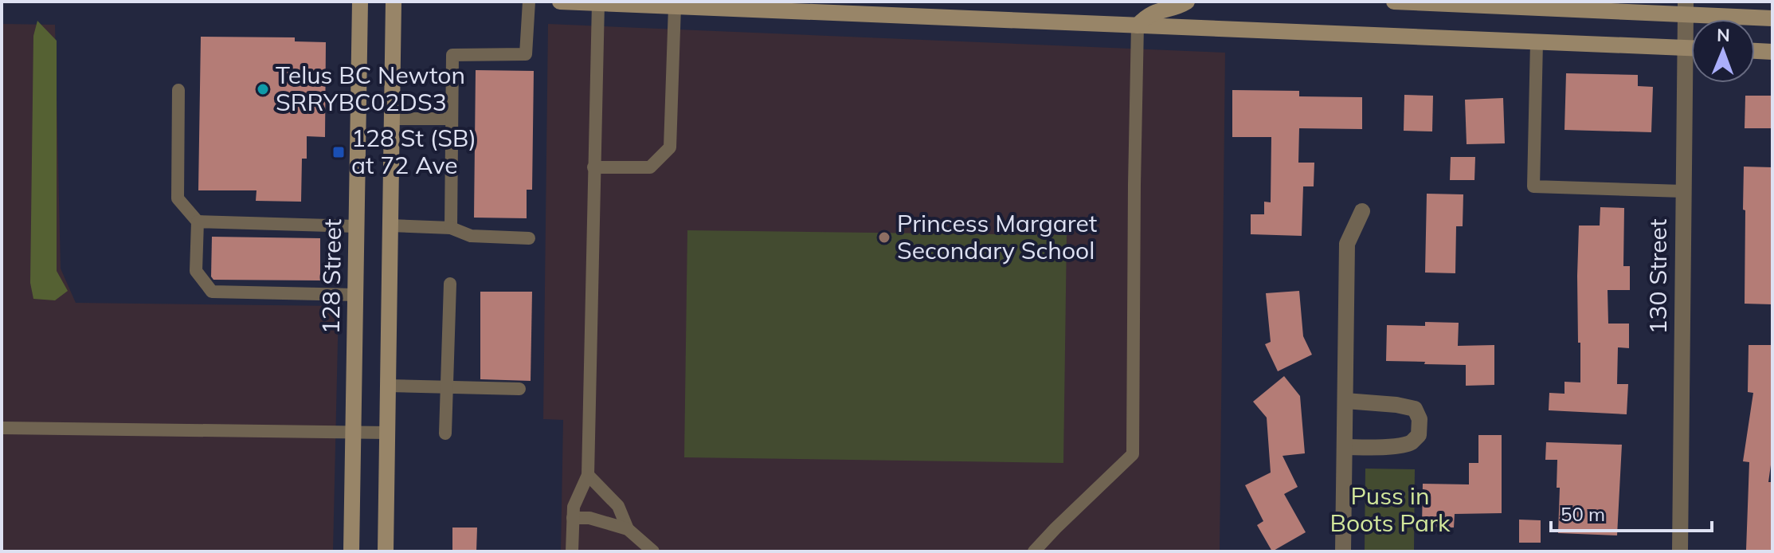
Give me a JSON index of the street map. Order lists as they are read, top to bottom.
{
  "streets": {
    "main road": ["128 Street"],
    "street": ["130 Street"]
  },
  "parks": ["Puss in Boots Park"],
  "places": {
    "other": ["Telus BC Newton SRRYBC02DS3", "Princess Margaret Secondary School"],
    "transit": ["128 St (SB) at 72 Ave"]
  },
  "scale_bar": "50 m",
  "north": "top"
}
